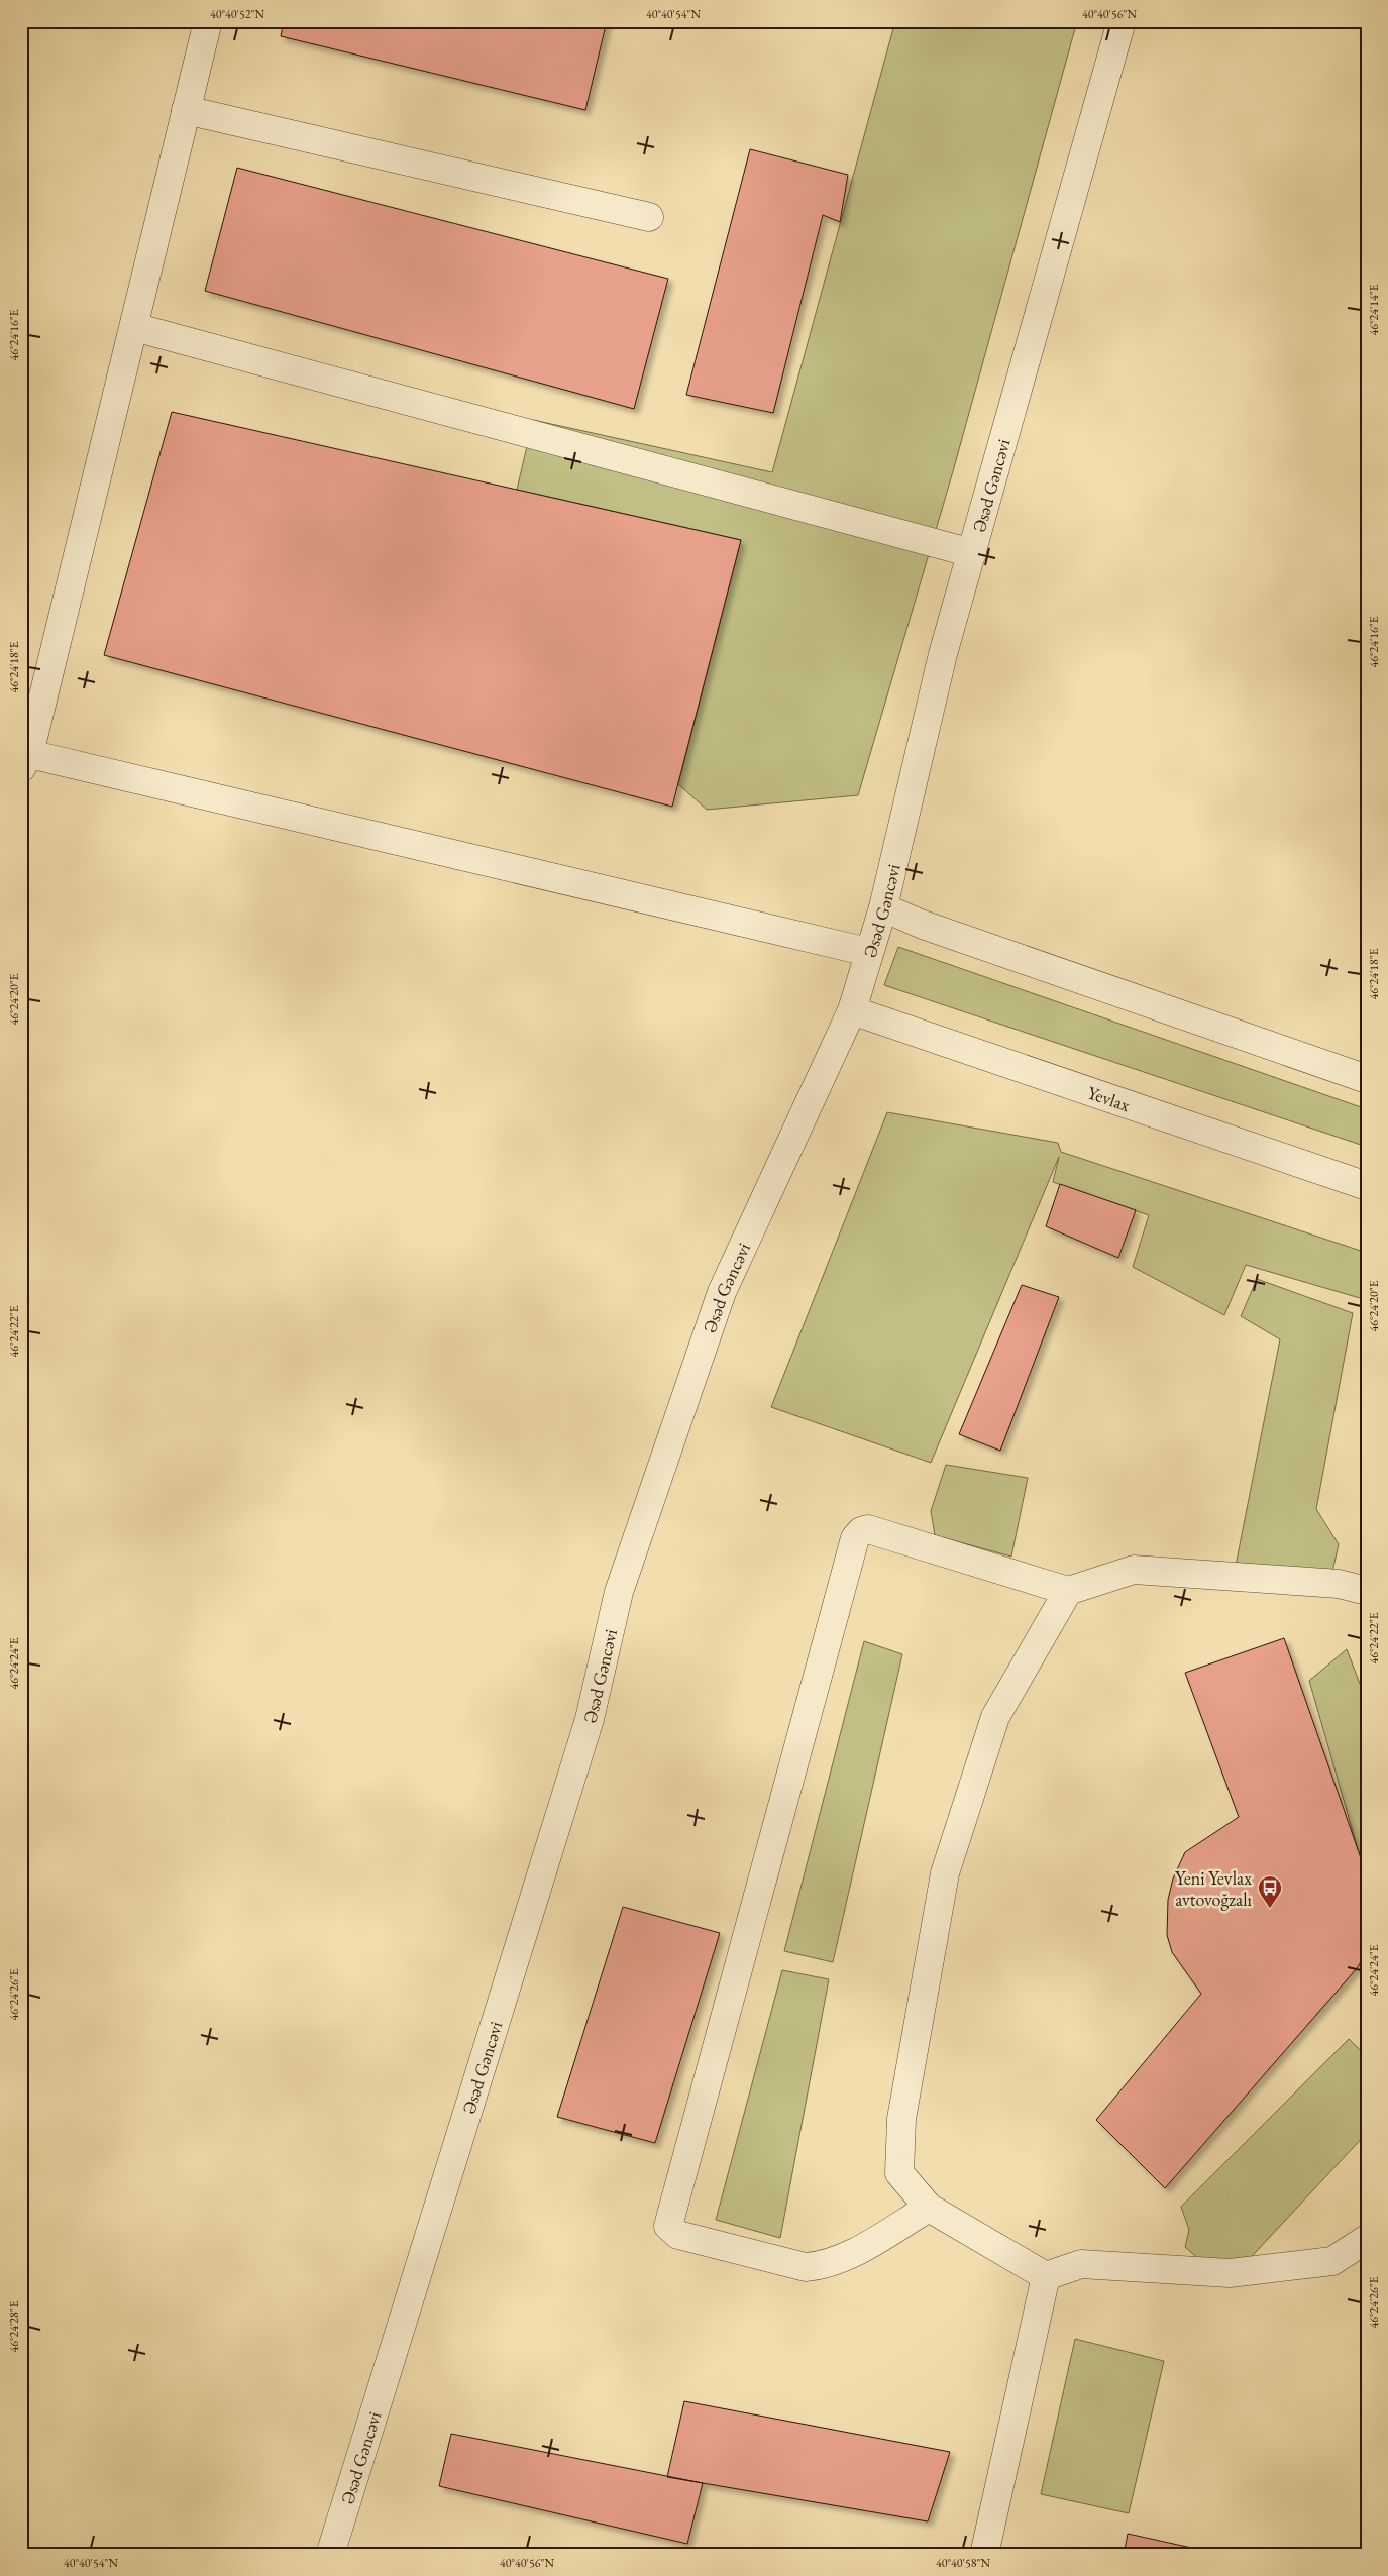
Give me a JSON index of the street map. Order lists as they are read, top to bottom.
{
  "streets": {
    "street": ["Əsəd Gəncəvi", "Yevlax"]
  },
  "crossings": [
    ["Əsəd Gəncəvi", "Yevlax"]
  ],
  "places": {
    "bus stop": ["Yeni Yevlax avtovoğzalı"]
  },
  "coordinates": [
    "40°40'52\"N",
    "40°40'54\"N",
    "40°40'56\"N",
    "46°24'14\"E",
    "46°24'16\"E",
    "46°24'18\"E",
    "46°24'20\"E",
    "46°24'22\"E",
    "46°24'24\"E",
    "46°24'26\"E",
    "46°24'28\"E",
    "40°40'58\"N"
  ]
}
